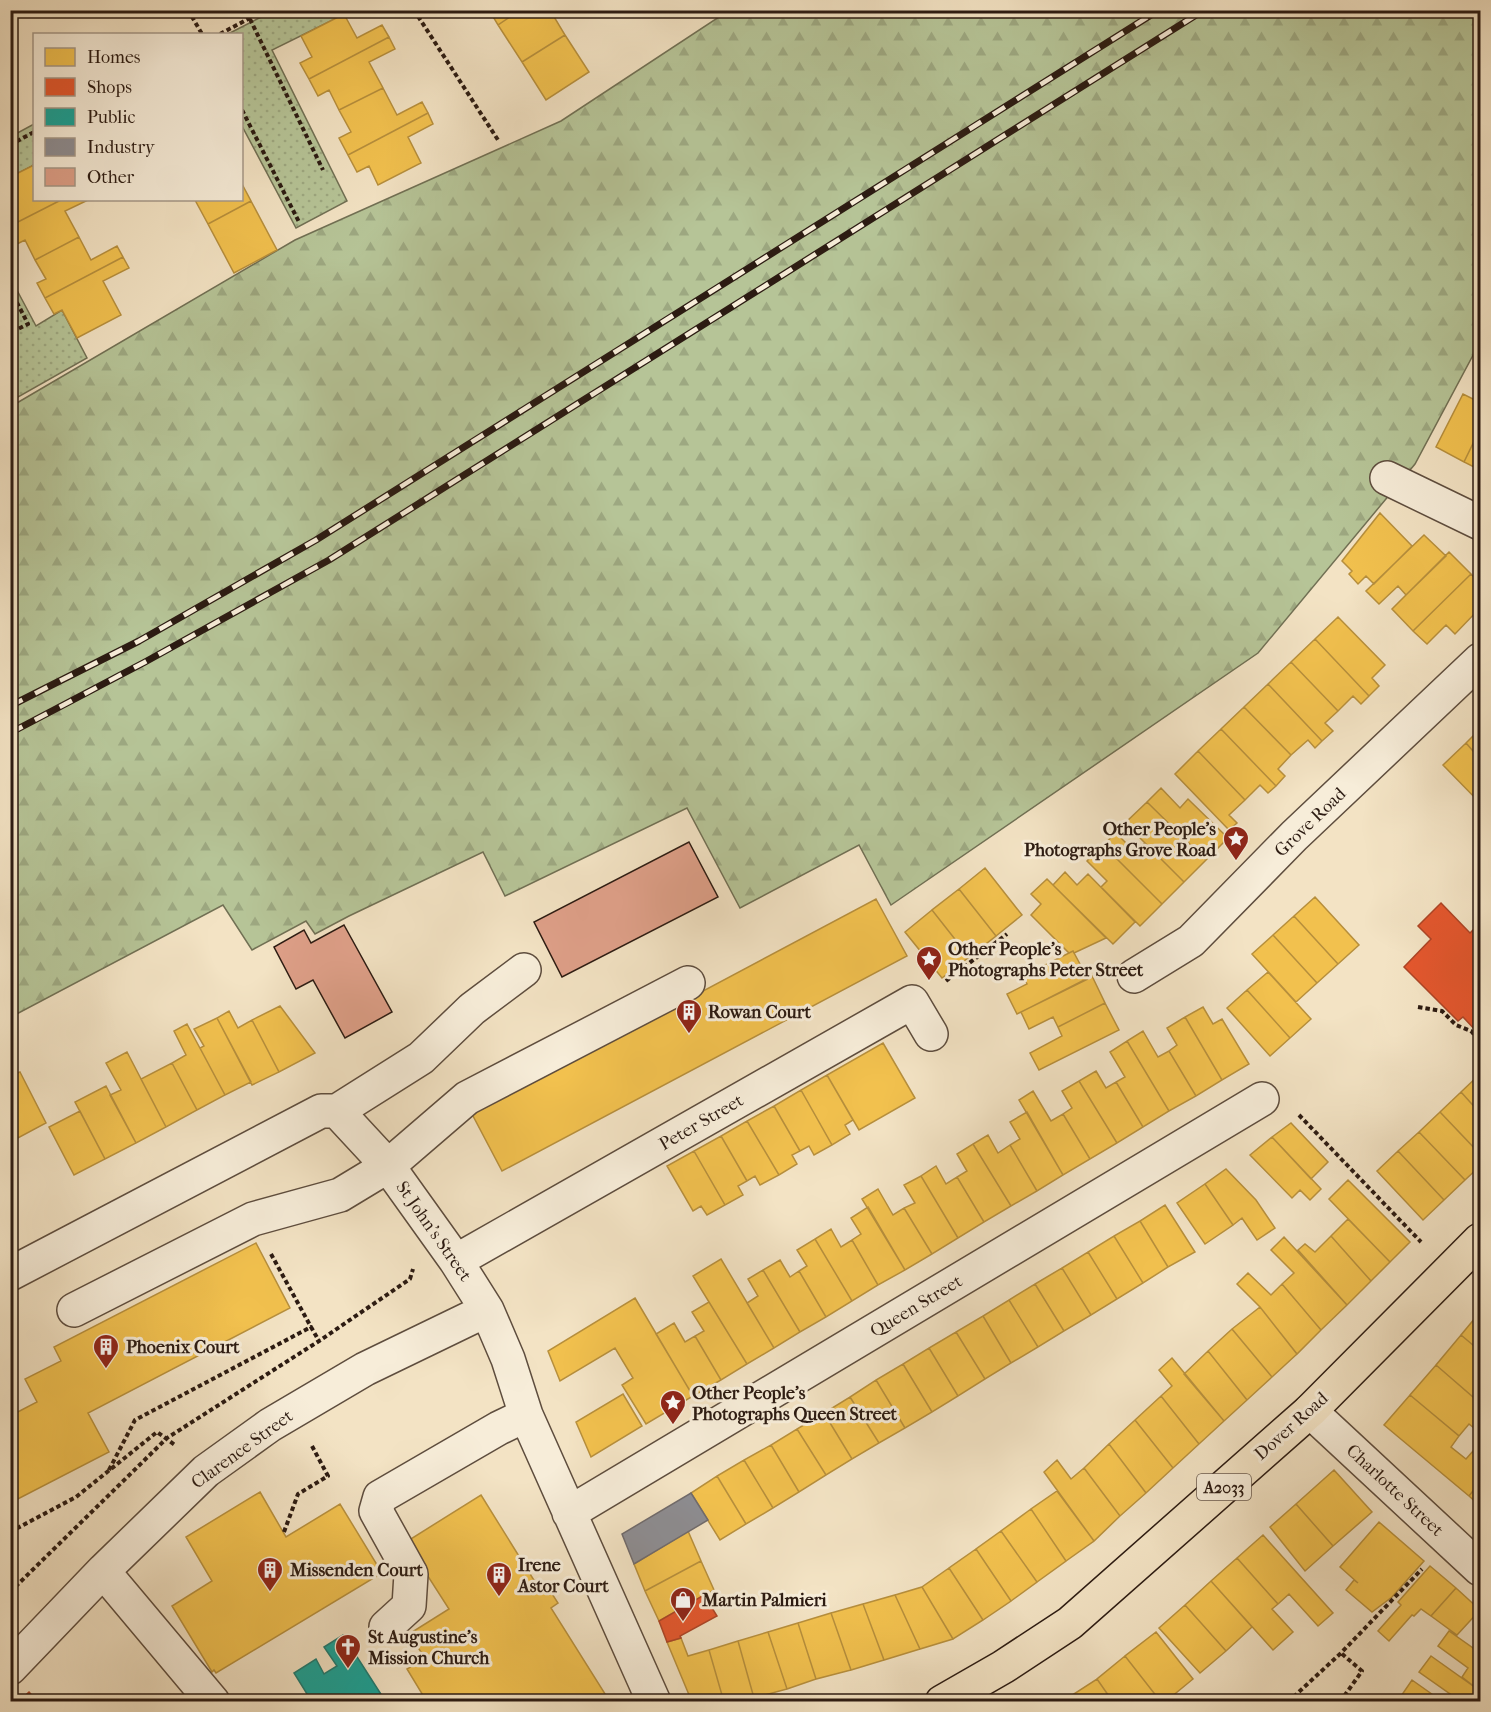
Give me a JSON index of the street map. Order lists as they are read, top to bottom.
{
  "streets": {
    "main road": ["Dover Road", "A2033"],
    "street": [
      "Grove Road",
      "Peter Street",
      "St John's Street",
      "Queen Street",
      "Clarence Street",
      "Charlotte Street"
    ]
  },
  "crossings": [
    ["Peter Street", "St John's Street"],
    ["St John's Street", "Queen Street"],
    ["St John's Street", "Clarence Street"],
    ["Dover Road", "Charlotte Street"]
  ],
  "places": {
    "place": ["Other People's Photographs Grove Road", "Other People's Photographs Peter Street", "Other People's Photographs Queen Street"],
    "building": [
      "Rowan Court",
      "Phoenix Court",
      "Missenden Court",
      "Irene Astor Court"
    ],
    "shop": ["Martin Palmieri"],
    "church": ["St Augustine's Mission Church"]
  },
  "legend": [
    "Homes",
    "Shops",
    "Public",
    "Industry",
    "Other"
  ]
}
